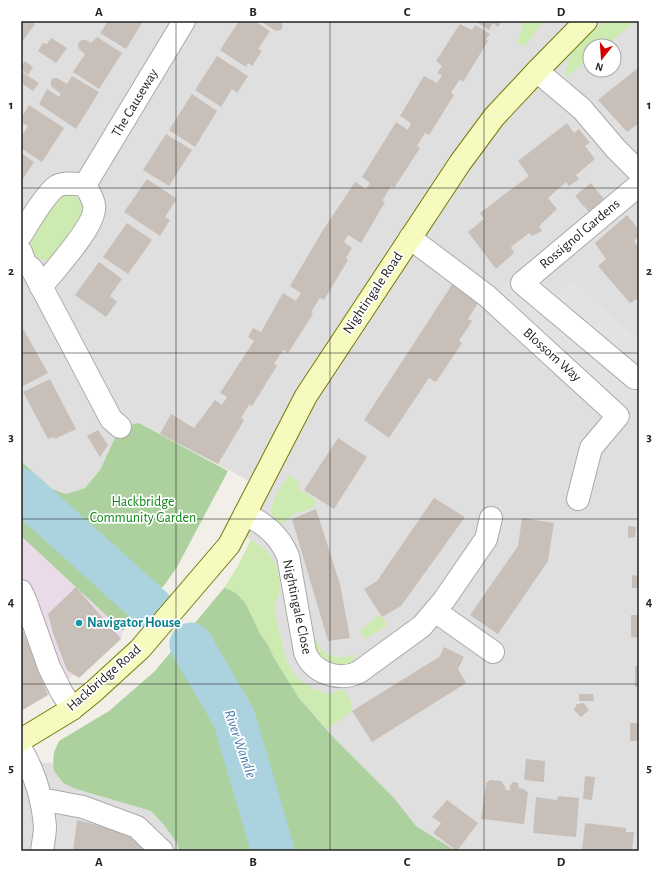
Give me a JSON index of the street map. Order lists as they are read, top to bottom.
{
  "streets": {
    "main road": ["Nightingale Road", "Hackbridge Road"],
    "street": [
      "The Causeway",
      "Rossignol Gardens",
      "Blossom Way",
      "Nightingale Close"
    ]
  },
  "crossings": [
    ["Nightingale Road", "Blossom Way"],
    ["Nightingale Road", "Nightingale Close"],
    ["Nightingale Road", "Hackbridge Road"]
  ],
  "water": ["River Wandle"],
  "parks": ["Hackbridge Community Garden"],
  "places": ["Navigator House"],
  "north": "bottom",
  "grid": {
    "columns": [
      "A",
      "B",
      "C",
      "D"
    ],
    "rows": [
      "1",
      "2",
      "3",
      "4",
      "5"
    ]
  }
}
